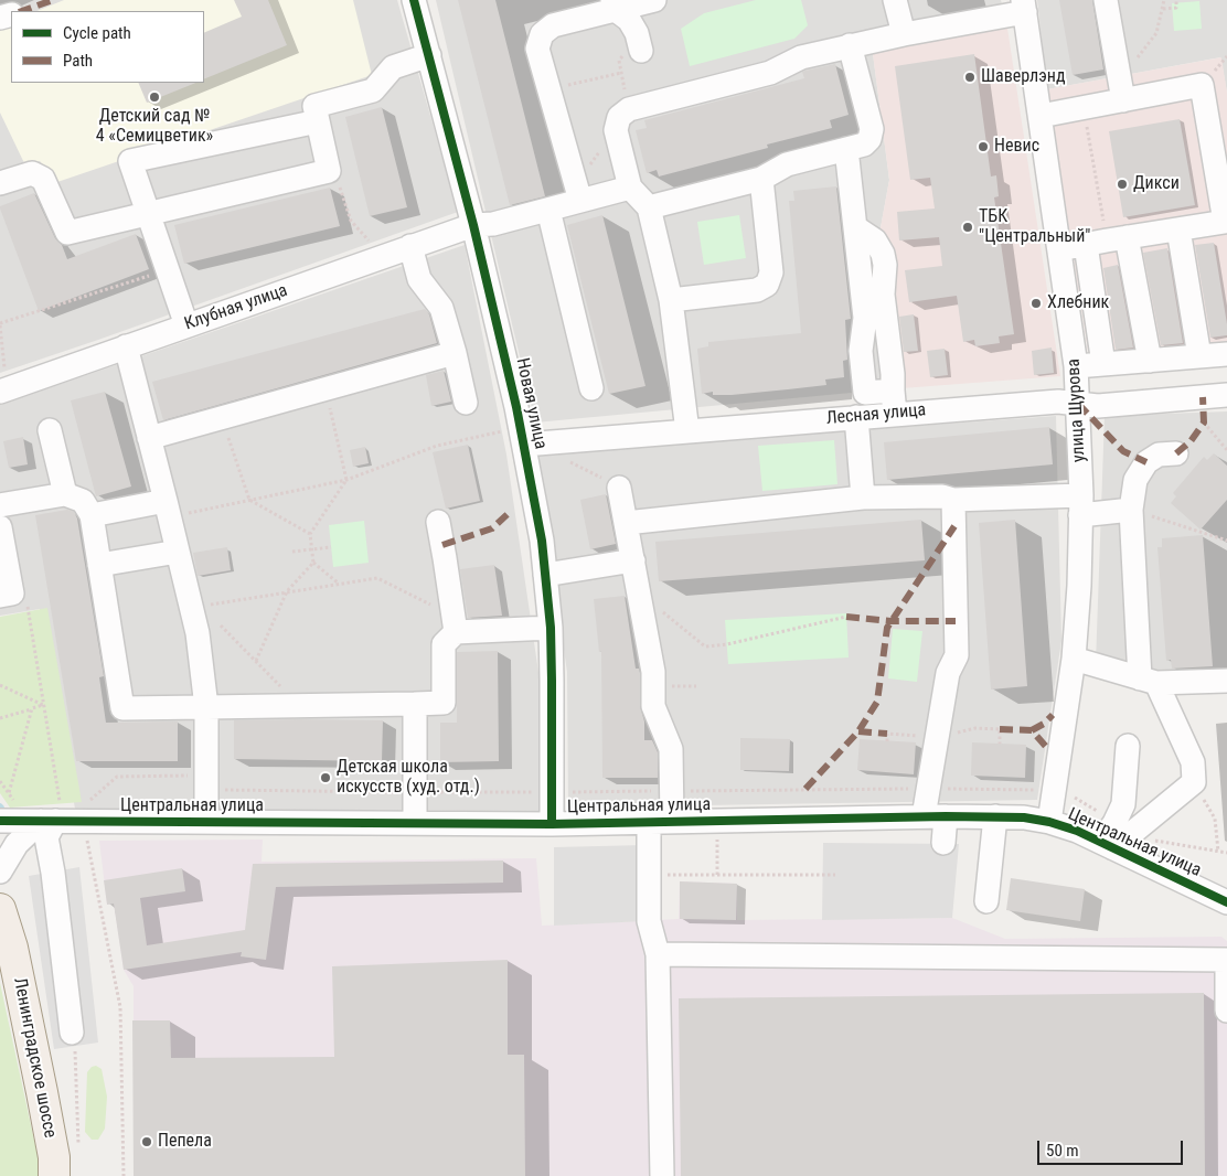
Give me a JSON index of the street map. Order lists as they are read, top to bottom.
{
  "streets": {
    "main road": ["Ленинградское шоссе"],
    "street": [
      "Клубная улица",
      "Новая улица",
      "улица Щурова",
      "Лесная улица",
      "Центральная улица"
    ]
  },
  "crossings": [
    ["Клубная улица", "Новая улица"],
    ["Новая улица", "Лесная улица"],
    ["Новая улица", "Центральная улица"],
    ["улица Щурова", "Лесная улица"],
    ["улица Щурова", "Центральная улица"]
  ],
  "places": [
    "Шаверлэнд",
    "Детский сад № 4 «Семицветик»",
    "Невис",
    "Дикси",
    "ТБК \"Центральный\"",
    "Хлебник",
    "Детская школа искусств (худ. отд.)",
    "Пепела"
  ],
  "legend": ["Cycle path", "Path"],
  "scale_bar": "50 m"
}
